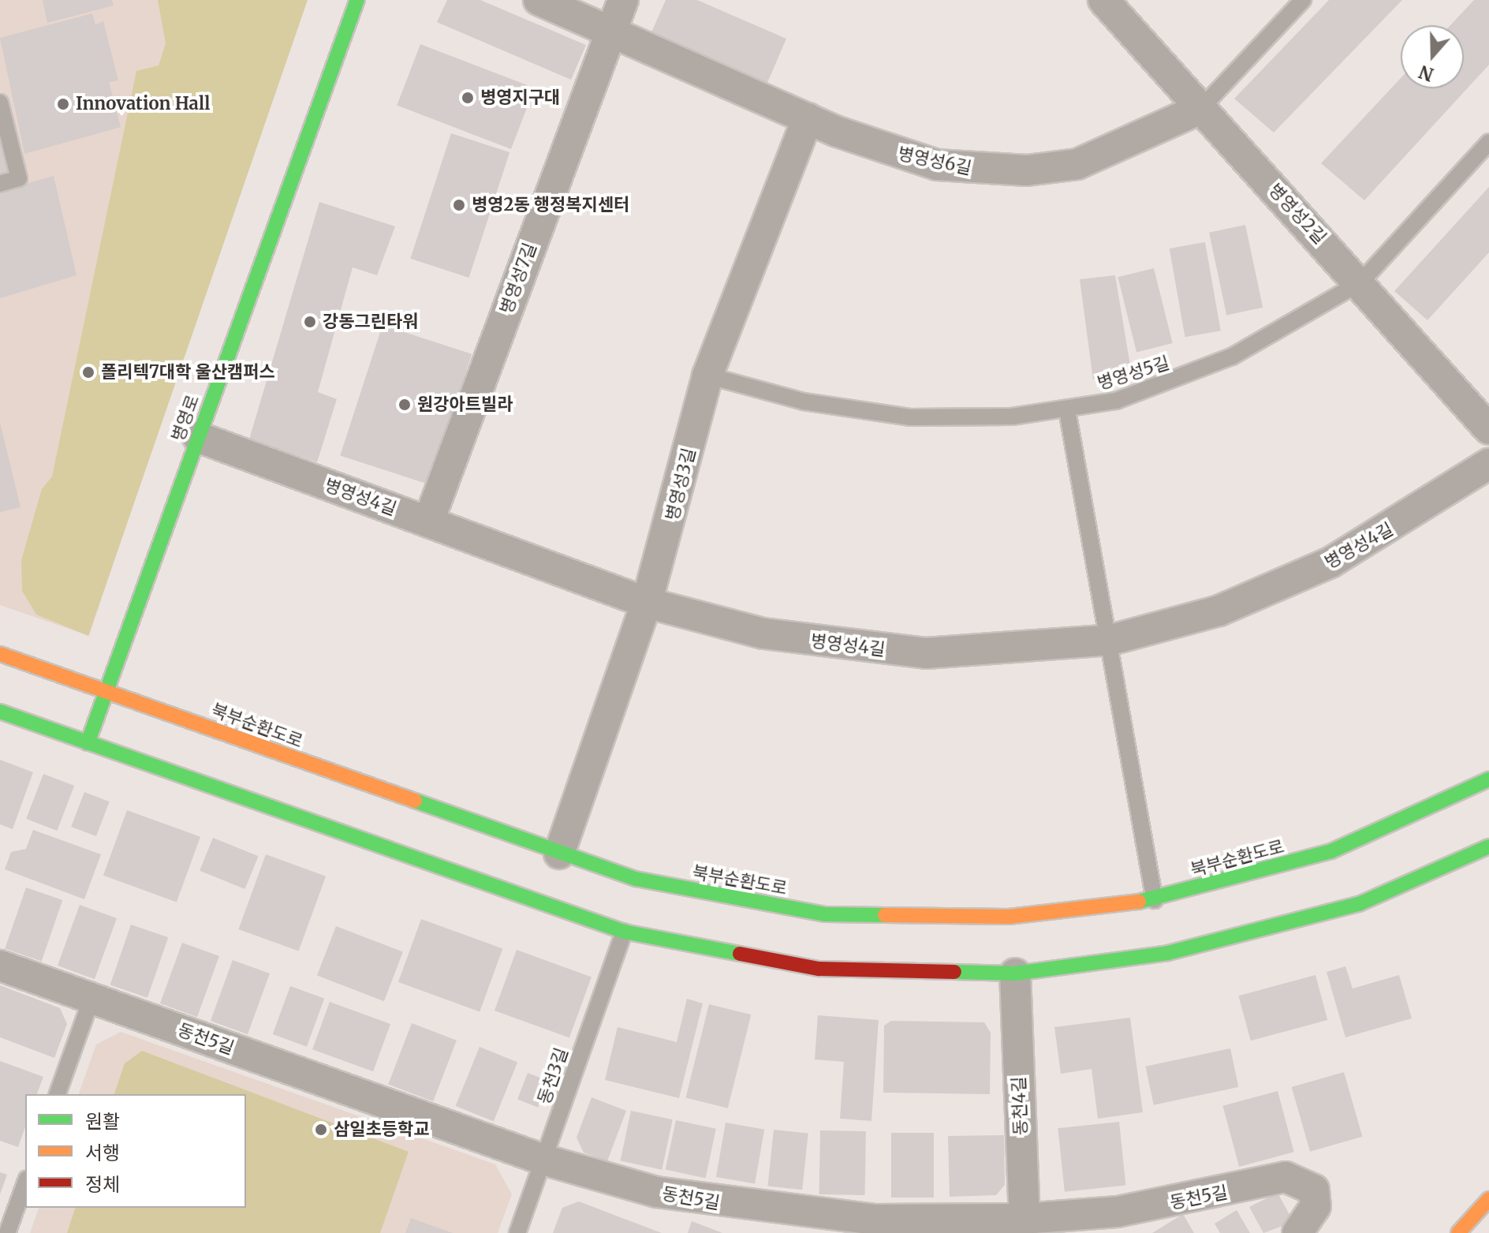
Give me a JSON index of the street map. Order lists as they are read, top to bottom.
{
  "streets": {
    "main road": ["병영로", "북부순환도로"],
    "street": [
      "병영성6길",
      "병영성2길",
      "병영성7길",
      "병영성3길",
      "병영성4길",
      "동천5길",
      "동천4길"
    ],
    "lane": ["병영성5길", "동천3길"]
  },
  "crossings": [
    ["병영성6길", "병영성2길"],
    ["병영성6길", "병영성7길"],
    ["병영성6길", "병영성3길"],
    ["병영성2길", "병영성5길"],
    ["병영성7길", "병영성4길"],
    ["병영성5길", "병영성3길"],
    ["병영로", "병영성4길"],
    ["병영로", "북부순환도로"],
    ["병영성3길", "병영성4길"],
    ["병영성3길", "북부순환도로"],
    ["동천5길", "동천3길"],
    ["동천5길", "동천4길"]
  ],
  "places": [
    "병영지구대",
    "Innovation Hall",
    "병영2동 행정복지센터",
    "강동그린타워",
    "폴리텍7대학 울산캠퍼스",
    "원강아트빌라",
    "삼일초등학교"
  ],
  "legend": ["원활", "서행", "정체"],
  "north": "bottom"
}
